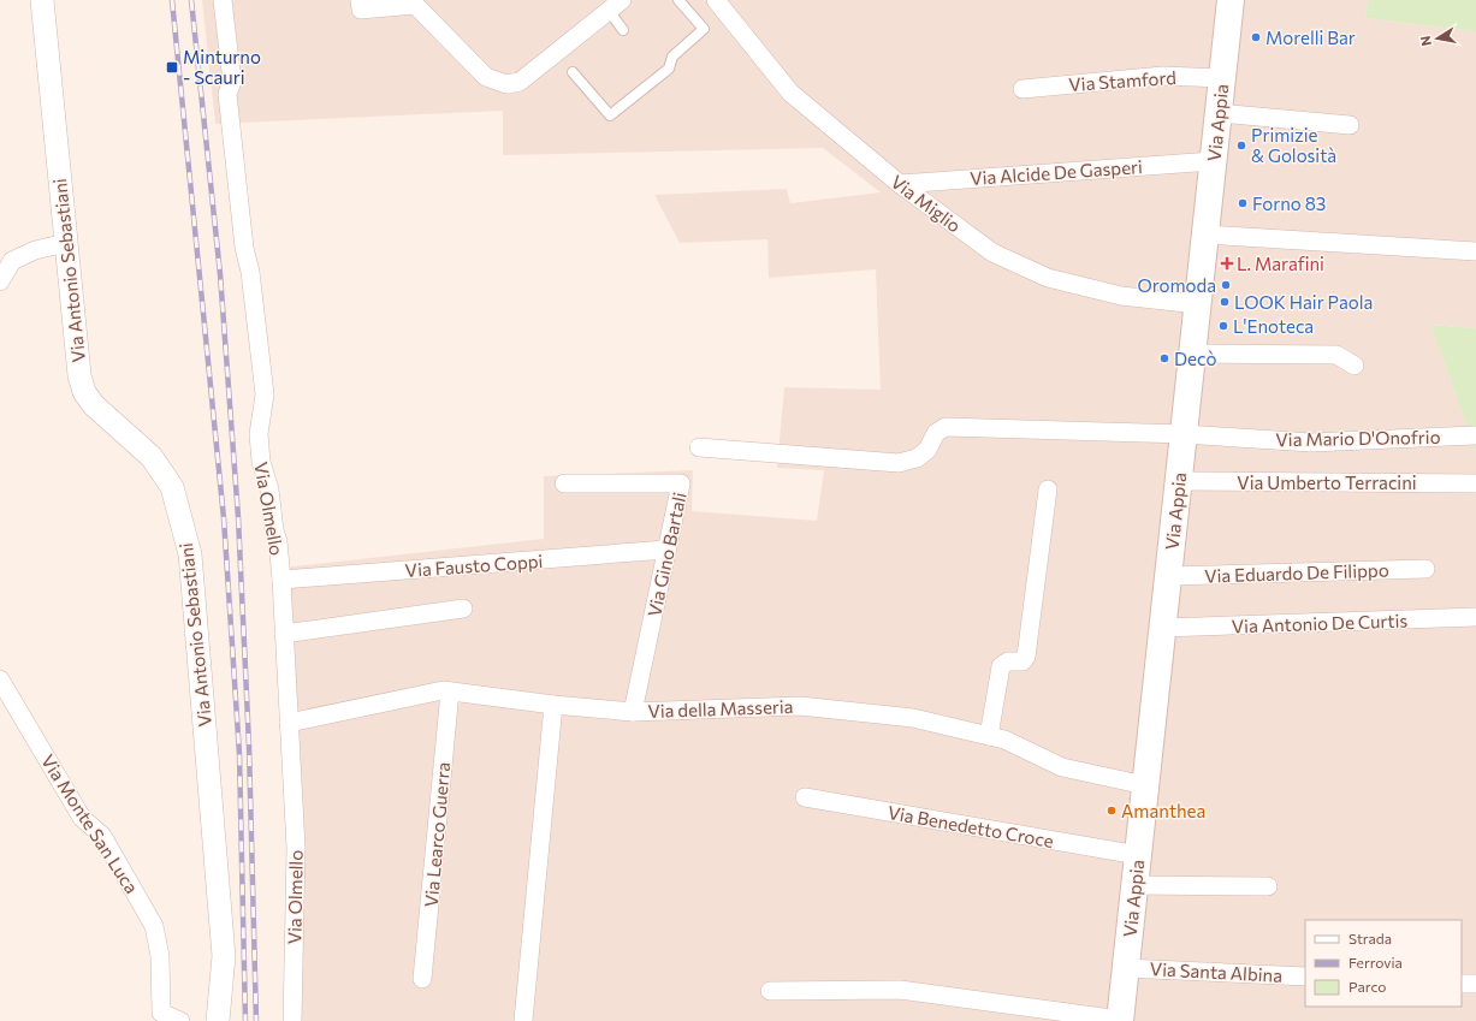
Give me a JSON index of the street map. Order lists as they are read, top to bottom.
{
  "streets": {
    "main road": ["Via Appia"],
    "street": [
      "Via Stamford",
      "Via Alcide De Gasperi",
      "Via Miglio",
      "Via Antonio Sebastiani",
      "Via Mario D'Onofrio",
      "Via Umberto Terracini",
      "Via Olmello",
      "Via Gino Bartali",
      "Via Fausto Coppi",
      "Via Eduardo De Filippo",
      "Via Antonio De Curtis",
      "Via della Masseria",
      "Via Monte San Luca",
      "Via Benedetto Croce",
      "Via Learco Guerra",
      "Via Santa Albina"
    ]
  },
  "crossings": [
    ["Via Stamford", "Via Appia"],
    ["Via Appia", "Via Alcide De Gasperi"],
    ["Via Appia", "Via Miglio"],
    ["Via Appia", "Via Mario D'Onofrio"],
    ["Via Appia", "Via Umberto Terracini"],
    ["Via Appia", "Via Eduardo De Filippo"],
    ["Via Appia", "Via Antonio De Curtis"],
    ["Via Appia", "Via della Masseria"],
    ["Via Appia", "Via Benedetto Croce"],
    ["Via Appia", "Via Santa Albina"],
    ["Via Alcide De Gasperi", "Via Miglio"],
    ["Via Olmello", "Via Fausto Coppi"],
    ["Via Olmello", "Via della Masseria"],
    ["Via Gino Bartali", "Via Fausto Coppi"],
    ["Via Gino Bartali", "Via della Masseria"],
    ["Via della Masseria", "Via Learco Guerra"]
  ],
  "places": {
    "other": [
      "Morelli Bar",
      "Primizie & Golosità",
      "Forno 83",
      "Oromoda",
      "LOOK Hair Paola",
      "L'Enoteca",
      "Decò",
      "Amanthea"
    ],
    "transit": ["Minturno - Scauri"],
    "health": ["L. Marafini"]
  },
  "legend": ["Strada", "Ferrovia", "Parco"],
  "north": "left"
}
